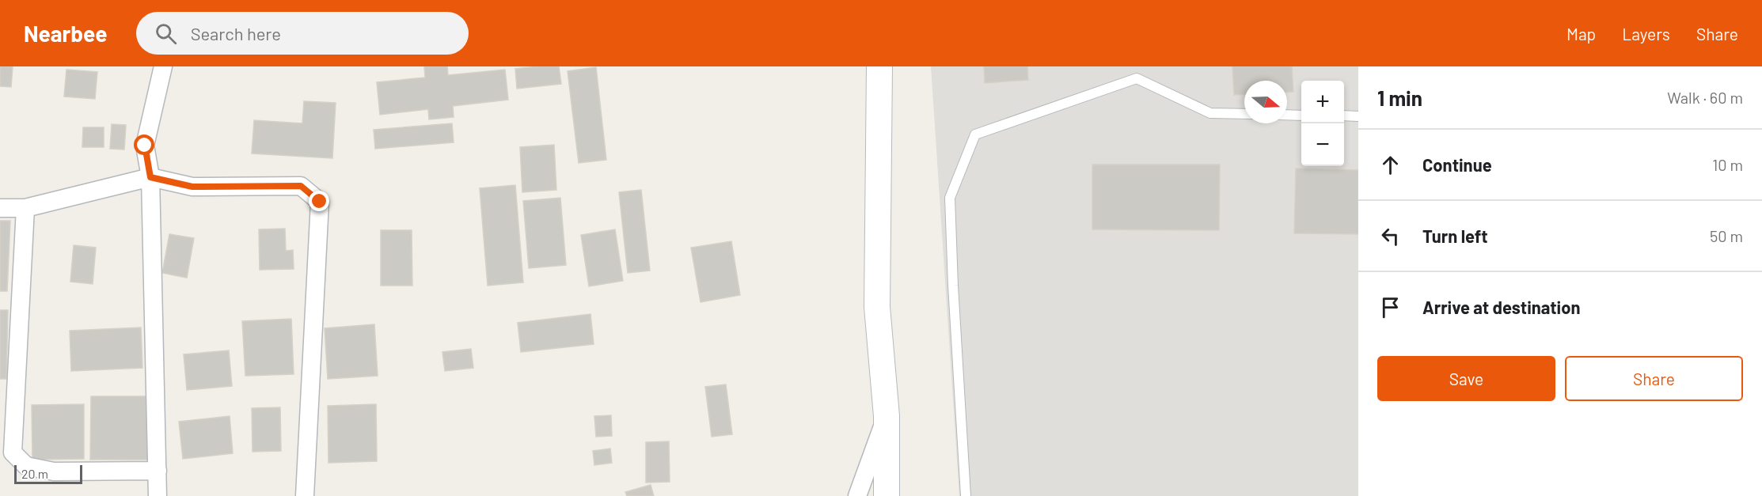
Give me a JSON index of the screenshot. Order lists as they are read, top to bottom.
{
  "scale_bar": "20 m",
  "north": "right",
  "page": {
    "header": "Nearbee",
    "search": "Search here",
    "nav": ["Map", "Layers", "Share"],
    "heading": ["1 min", "Walk · 60 m"],
    "map_buttons": ["+", "−"],
    "list": [
      ["Continue", "10 m"],
      ["Turn left", "50 m"],
      "Arrive at destination"
    ],
    "buttons": ["Save", "Share"],
    "scale": "20 m"
  }
}
